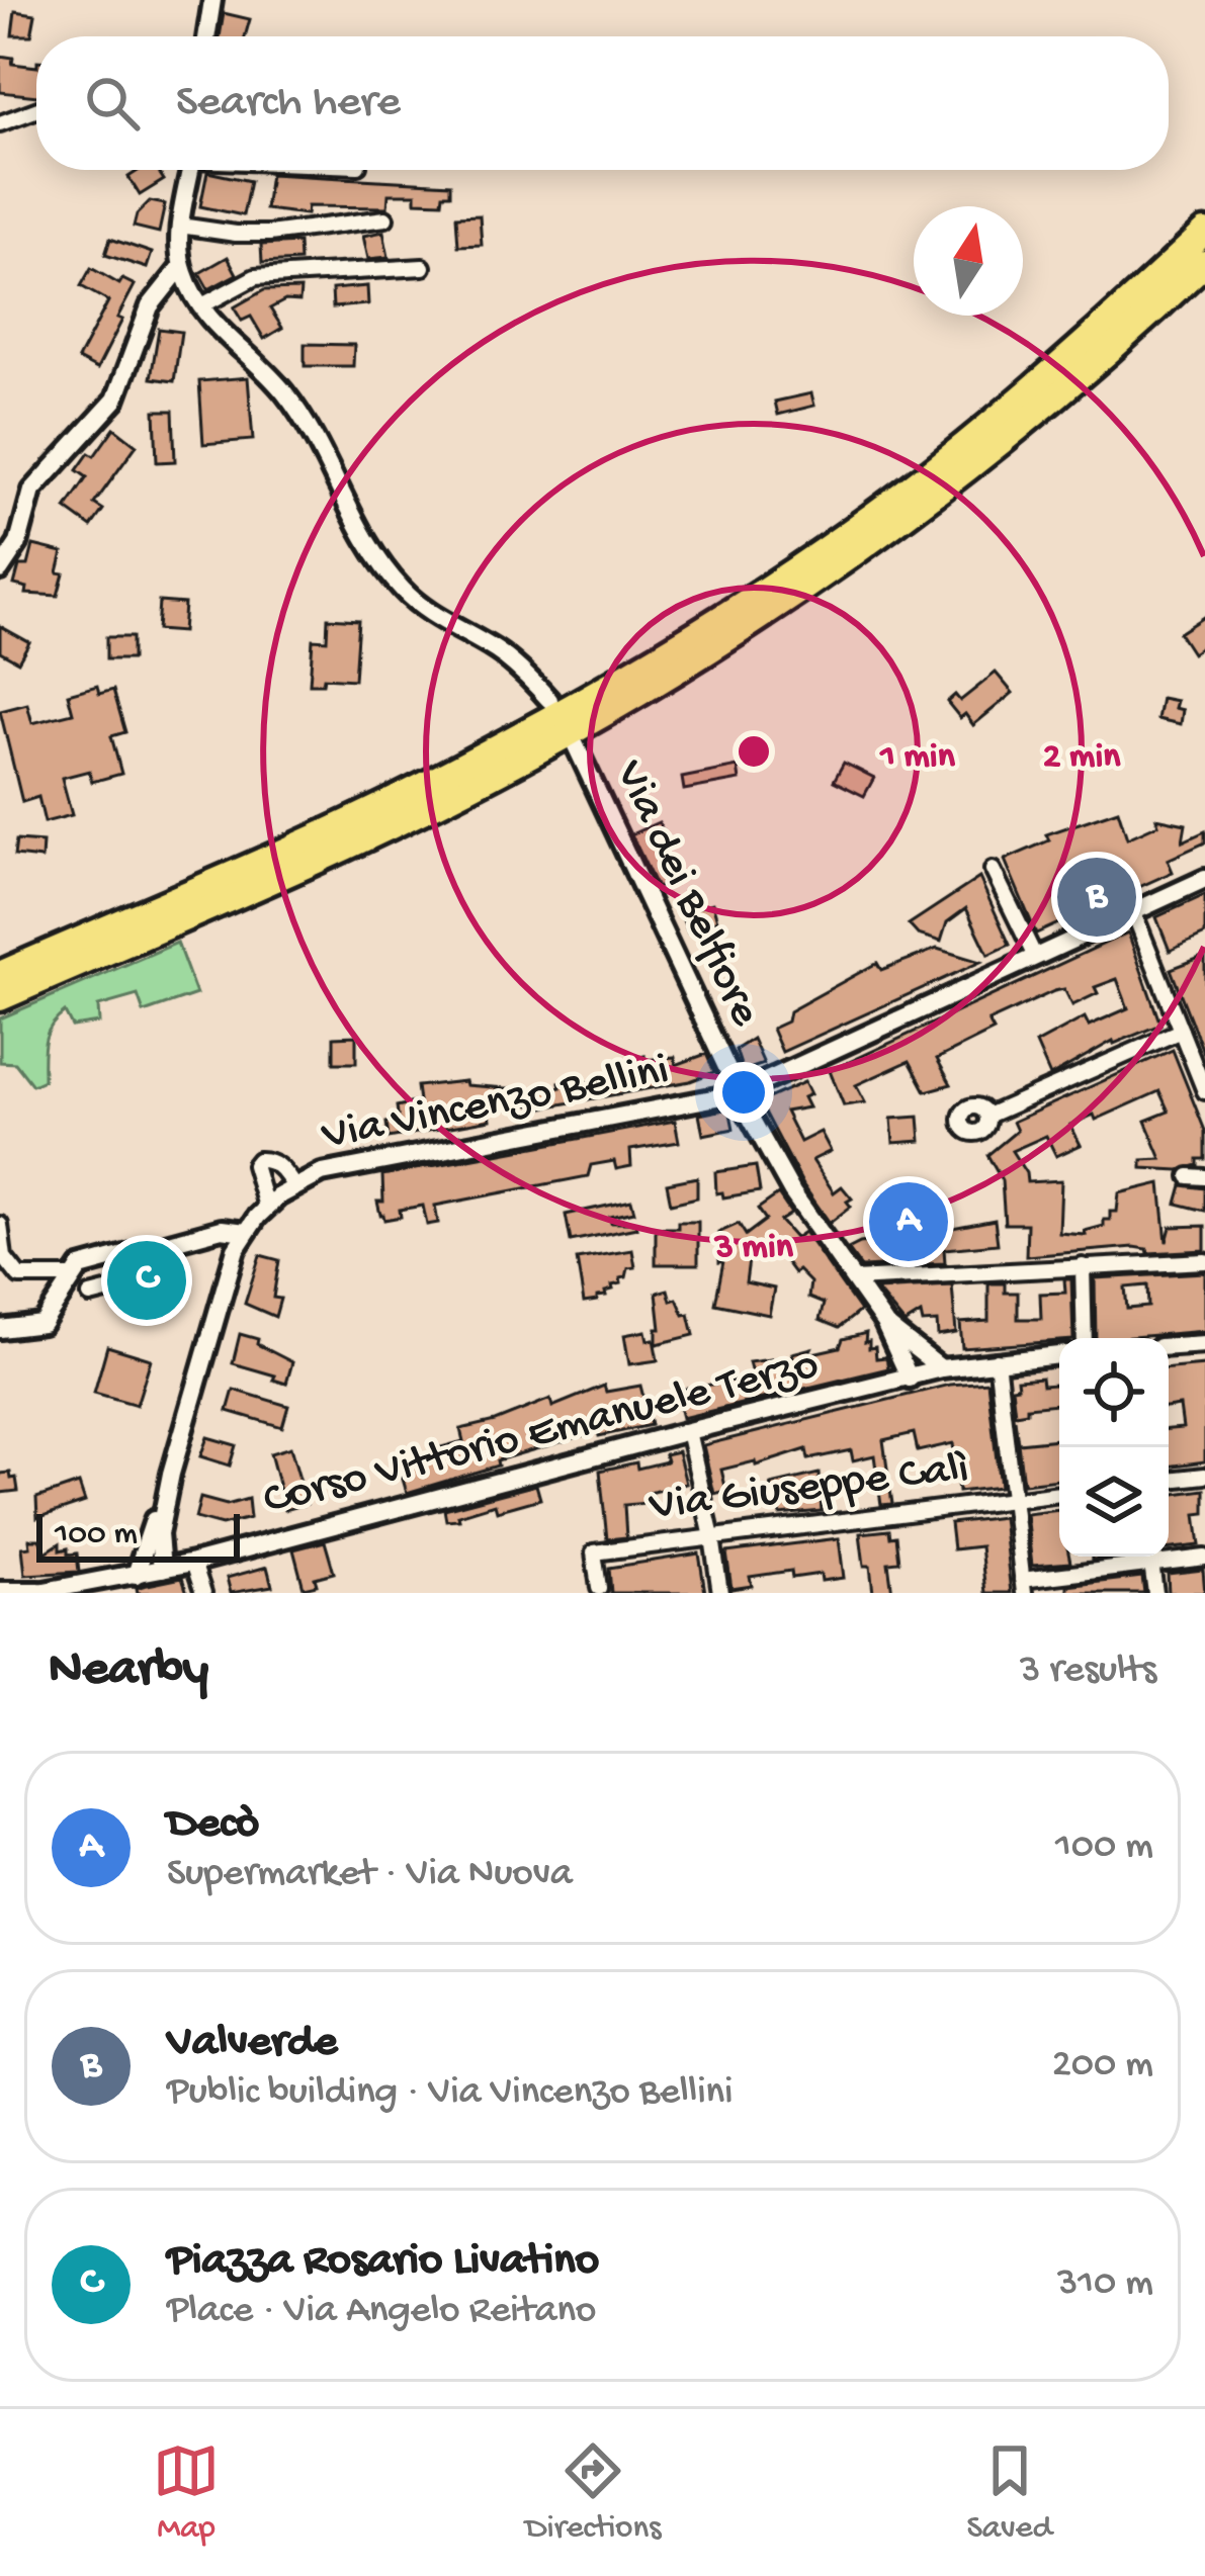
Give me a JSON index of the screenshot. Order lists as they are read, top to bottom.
{
  "streets": {
    "street": [
      "Via dei Belfiore",
      "Via Vincenzo Bellini",
      "Corso Vittorio Emanuele Terzo",
      "Via Giuseppe Calì"
    ]
  },
  "crossings": [
    ["Via dei Belfiore", "Via Vincenzo Bellini"]
  ],
  "scale_bar": "100 m",
  "north": "top",
  "page": {
    "search": "Search here",
    "pins": ["B", "A", "C"],
    "scale": "100 m",
    "heading": ["Nearby", "3 results"],
    "list": [
      {
        "mark": "A",
        "name": "Decò",
        "note": "Supermarket · Via Nuova",
        "value": "100 m"
      },
      {
        "mark": "B",
        "name": "Valverde",
        "note": "Public building · Via Vincenzo Bellini",
        "value": "200 m"
      },
      {
        "mark": "C",
        "name": "Piazza Rosario Livatino",
        "note": "Place · Via Angelo Reitano",
        "value": "310 m"
      }
    ],
    "nav": ["Map", "Directions", "Saved"]
  },
  "rings": ["1 min", "2 min", "3 min"]
}
